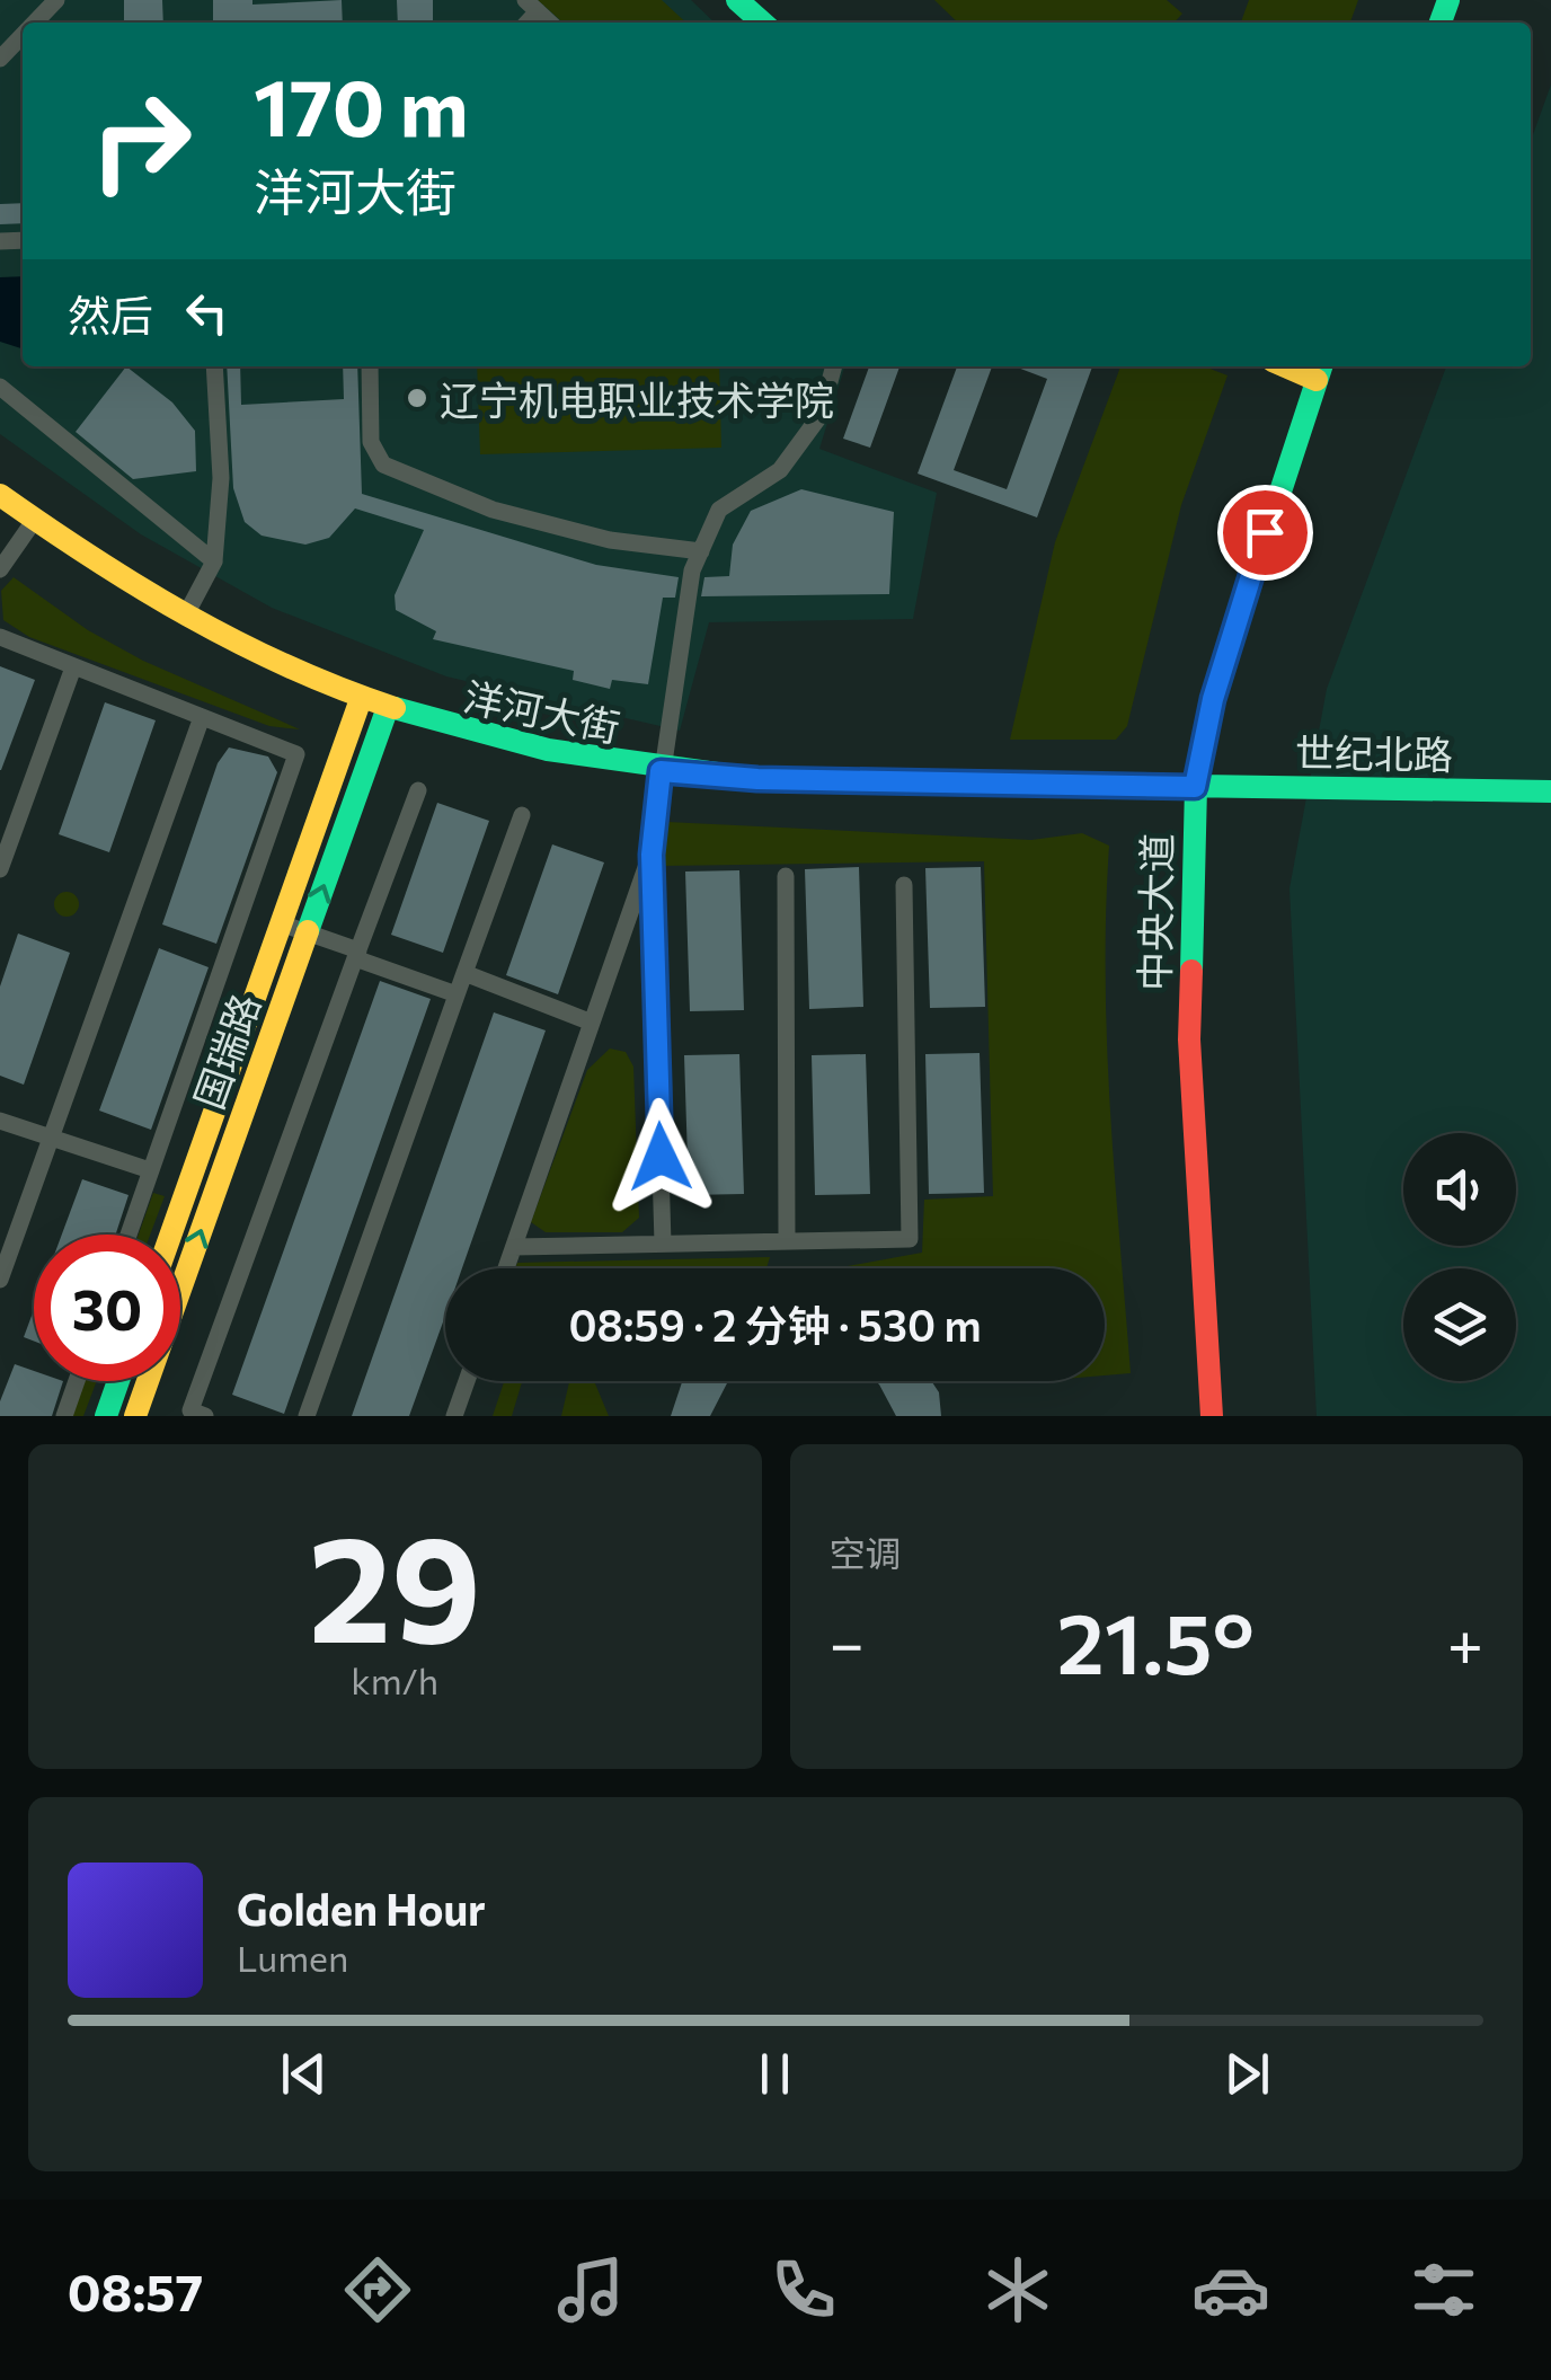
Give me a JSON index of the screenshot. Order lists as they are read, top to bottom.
{
  "streets": {
    "street": [
      "洋河大街",
      "世纪北路",
      "中央大道",
      "国瑞路"
    ]
  },
  "crossings": [
    ["洋河大街", "世纪北路"],
    ["洋河大街", "中央大道"],
    ["洋河大街", "国瑞路"],
    ["世纪北路", "中央大道"]
  ],
  "places": ["辽宁机电职业技术学院"],
  "page": {
    "turn": ["170 m", "洋河大街"],
    "then": "然后",
    "limit": "30",
    "trip": "08:59 · 2 分钟 · 530 m",
    "tile": [
      ["29", "km/h"],
      "空调"
    ],
    "heat": ["−", "21.5°", "+"],
    "song": ["Golden Hour", "Lumen"],
    "tabs": "08:57"
  }
}
